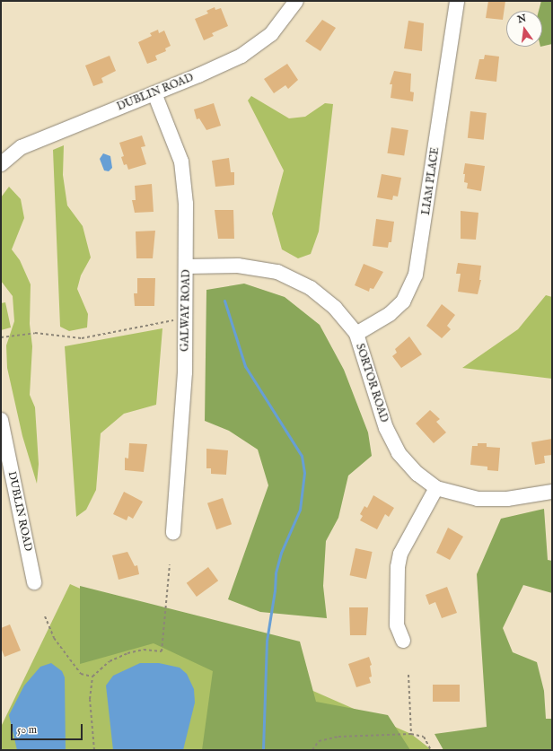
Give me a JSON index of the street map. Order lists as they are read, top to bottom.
{
  "streets": {
    "street": [
      "DUBLIN ROAD",
      "LIAM PLACE",
      "GALWAY ROAD",
      "SORTOR ROAD"
    ]
  },
  "crossings": [
    ["DUBLIN ROAD", "GALWAY ROAD"],
    ["LIAM PLACE", "SORTOR ROAD"],
    ["GALWAY ROAD", "SORTOR ROAD"]
  ],
  "scale_bar": "50 m",
  "north": "top"
}
